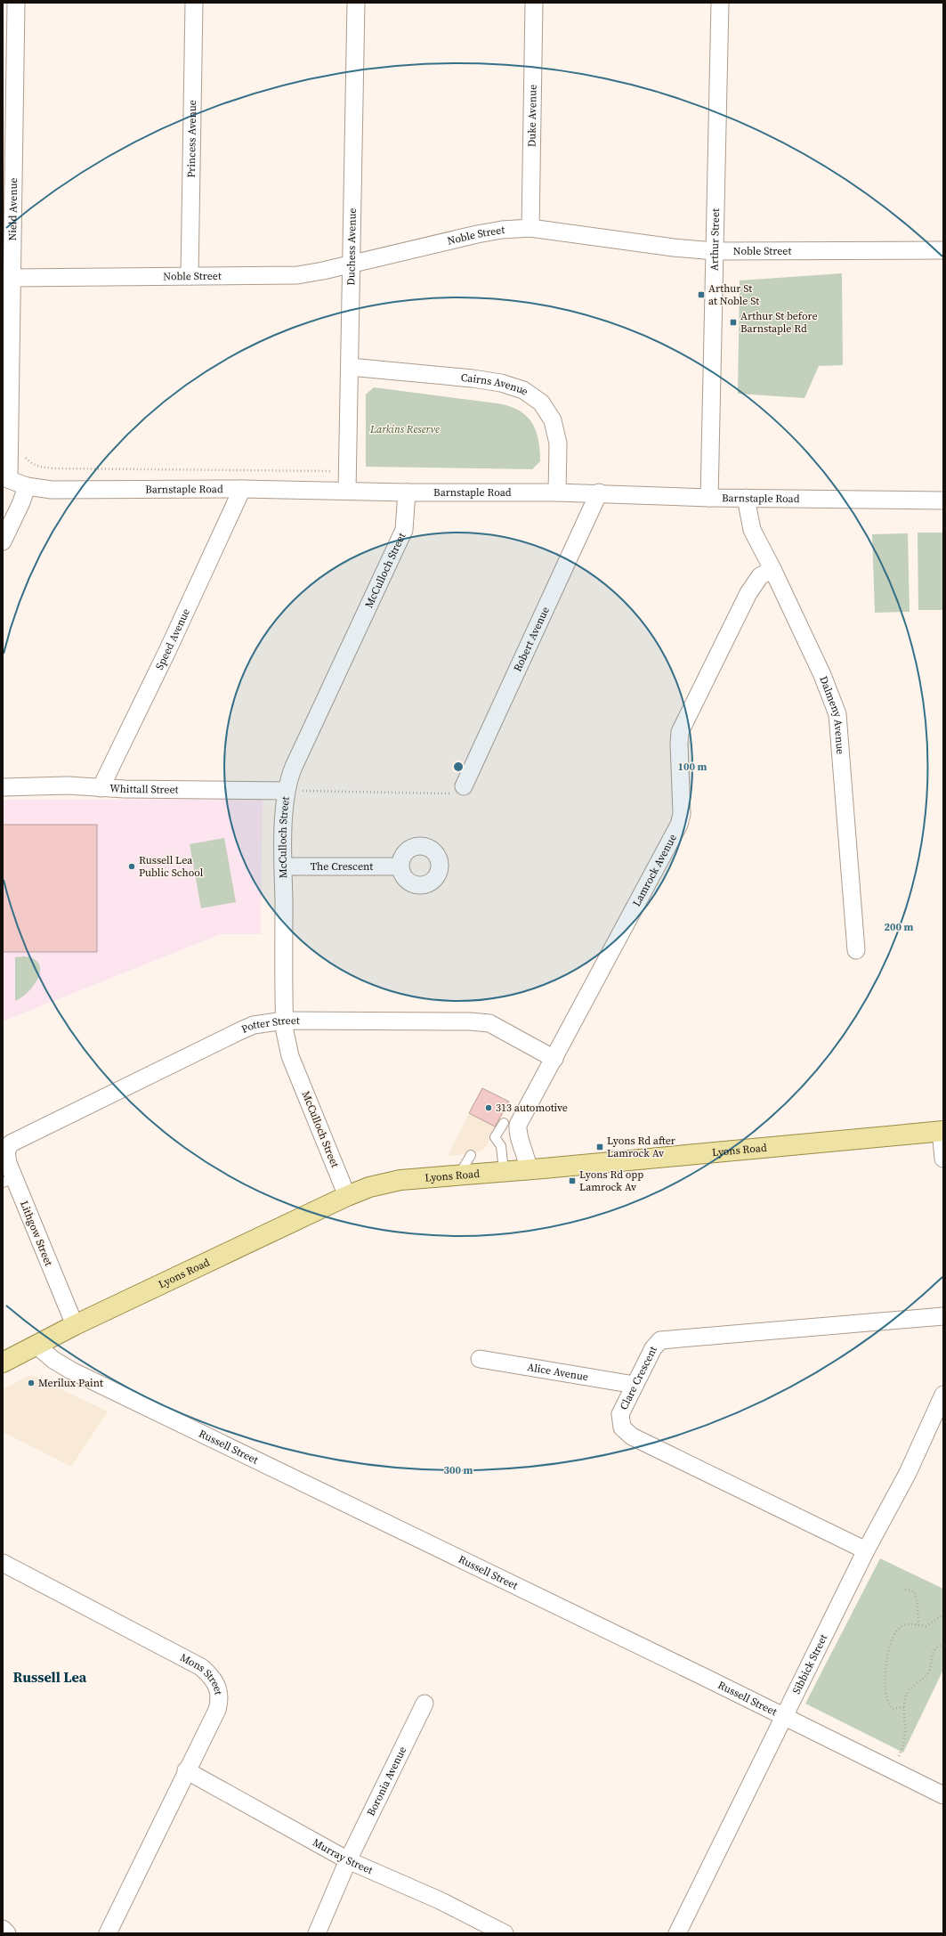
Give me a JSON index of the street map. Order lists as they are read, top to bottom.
{
  "streets": {
    "main road": ["Lyons Road"],
    "street": [
      "Duke Avenue",
      "Princess Avenue",
      "Nield Avenue",
      "Noble Street",
      "Arthur Street",
      "Duchess Avenue",
      "Cairns Avenue",
      "Barnstaple Road",
      "McCulloch Street",
      "Speed Avenue",
      "Robert Avenue",
      "Dalmeny Avenue",
      "Whittall Street",
      "The Crescent",
      "Lamrock Avenue",
      "Potter Street",
      "Lithgow Street",
      "Alice Avenue",
      "Clare Crescent",
      "Russell Street",
      "Sibbick Street",
      "Mons Street",
      "Boronia Avenue",
      "Murray Street"
    ]
  },
  "crossings": [
    ["Duke Avenue", "Noble Street"],
    ["Princess Avenue", "Noble Street"],
    ["Nield Avenue", "Noble Street"],
    ["Nield Avenue", "Barnstaple Road"],
    ["Noble Street", "Arthur Street"],
    ["Noble Street", "Duchess Avenue"],
    ["Arthur Street", "Barnstaple Road"],
    ["Duchess Avenue", "Cairns Avenue"],
    ["Duchess Avenue", "Barnstaple Road"],
    ["Cairns Avenue", "Barnstaple Road"],
    ["Barnstaple Road", "McCulloch Street"],
    ["Barnstaple Road", "Speed Avenue"],
    ["Barnstaple Road", "Robert Avenue"],
    ["Barnstaple Road", "Dalmeny Avenue"],
    ["McCulloch Street", "Whittall Street"],
    ["McCulloch Street", "The Crescent"],
    ["McCulloch Street", "Potter Street"],
    ["McCulloch Street", "Lyons Road"],
    ["Speed Avenue", "Whittall Street"],
    ["Dalmeny Avenue", "Lamrock Avenue"],
    ["Lamrock Avenue", "Potter Street"],
    ["Lamrock Avenue", "Lyons Road"],
    ["Potter Street", "Lithgow Street"],
    ["Lyons Road", "Lithgow Street"],
    ["Lyons Road", "Russell Street"],
    ["Alice Avenue", "Clare Crescent"],
    ["Clare Crescent", "Sibbick Street"],
    ["Russell Street", "Sibbick Street"],
    ["Mons Street", "Murray Street"],
    ["Boronia Avenue", "Murray Street"]
  ],
  "districts": ["Russell Lea"],
  "parks": ["Larkins Reserve"],
  "places": {
    "transit": [
      "Arthur St at Noble St",
      "Arthur St before Barnstaple Rd",
      "Lyons Rd after Lamrock Av",
      "Lyons Rd opp Lamrock Av"
    ],
    "other": ["Russell Lea Public School", "313 automotive", "Merilux Paint"]
  },
  "rings": ["100 m", "200 m", "300 m"]
}
